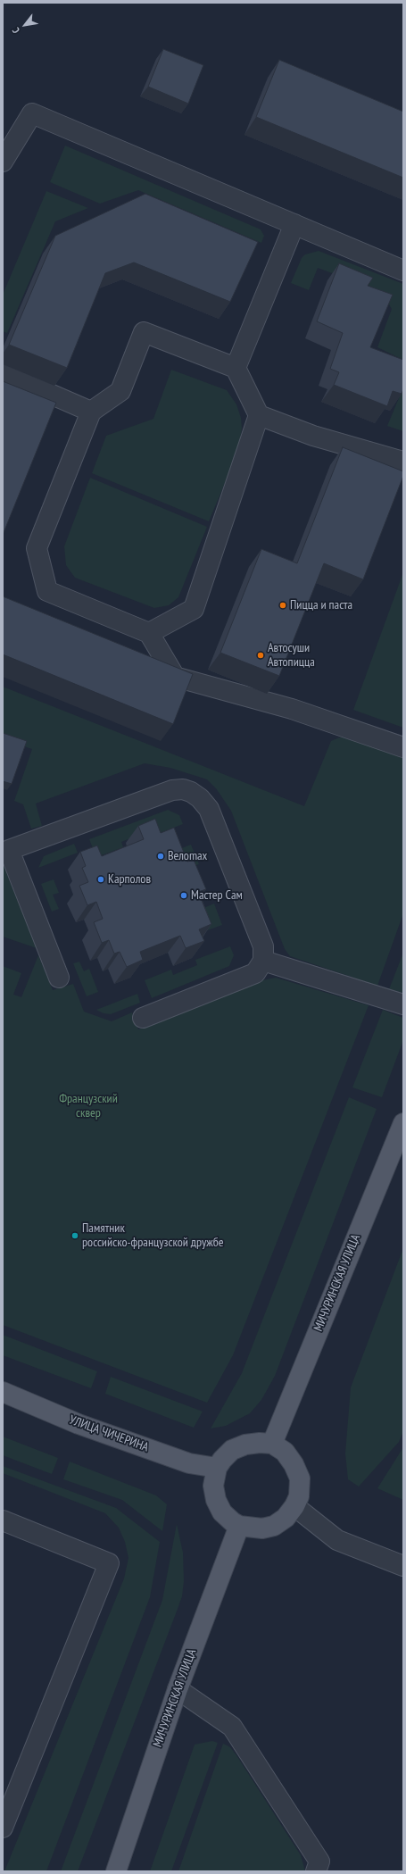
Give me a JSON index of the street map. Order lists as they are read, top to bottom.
{
  "streets": {
    "main road": ["МИЧУРИНСКАЯ УЛИЦА", "УЛИЦА ЧИЧЕРИНА"]
  },
  "crossings": [
    ["МИЧУРИНСКАЯ УЛИЦА", "УЛИЦА ЧИЧЕРИНА"]
  ],
  "parks": ["Французский сквер"],
  "places": [
    "Пицца и паста",
    "Автосуши Автопицца",
    "Велоmax",
    "Карполов",
    "Мастер Сам",
    "Памятник российско-французской дружбе"
  ],
  "north": "bottom left"
}
